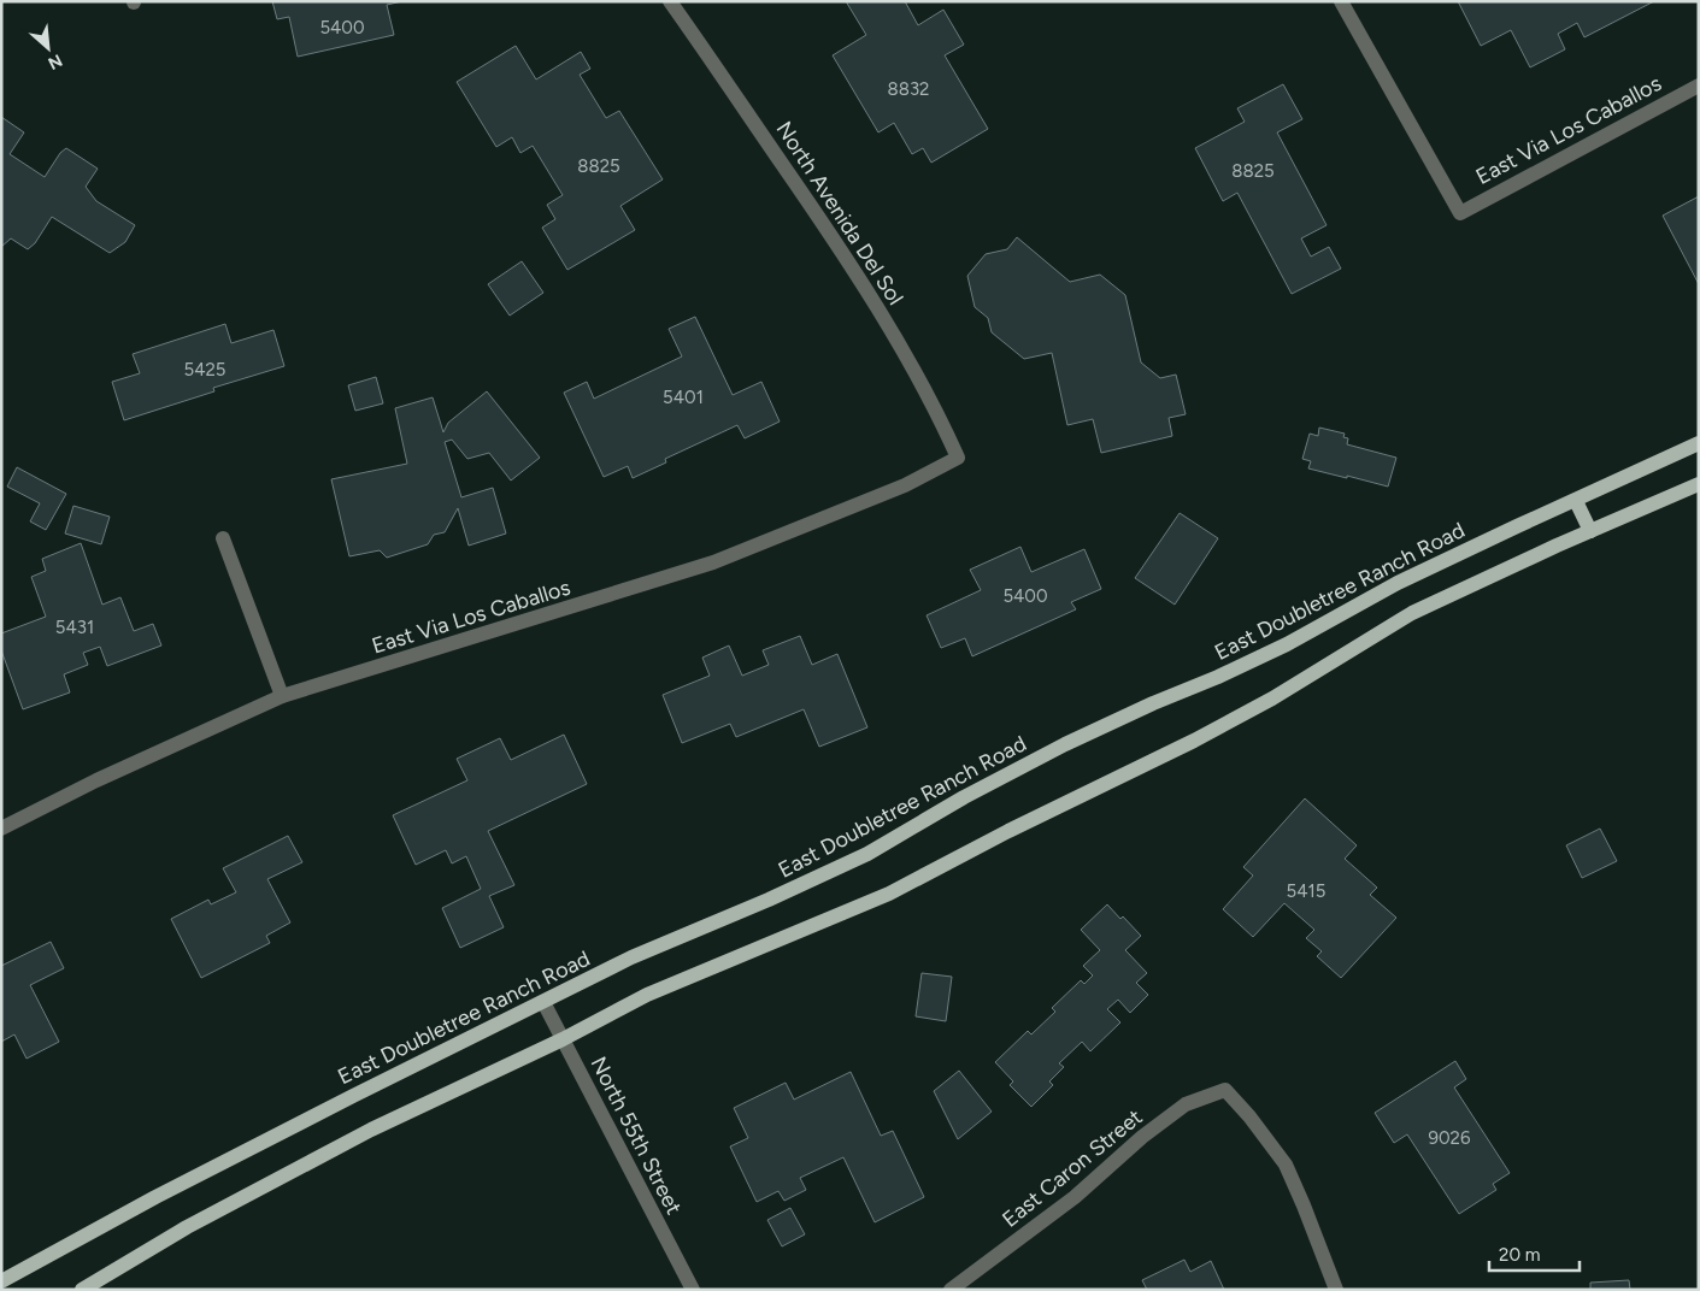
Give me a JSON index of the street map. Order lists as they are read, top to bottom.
{
  "streets": {
    "main road": ["East Doubletree Ranch Road"],
    "street": [
      "East Via Los Caballos",
      "North Avenida Del Sol",
      "North 55th Street",
      "East Caron Street"
    ]
  },
  "crossings": [
    ["East Via Los Caballos", "North Avenida Del Sol"],
    ["East Doubletree Ranch Road", "North 55th Street"]
  ],
  "house_numbers": [
    "5400",
    "8832",
    "8825",
    "8825",
    "5425",
    "5401",
    "5400",
    "5431",
    "5415",
    "9026"
  ],
  "scale_bar": "20 m",
  "north": "bottom right"
}
